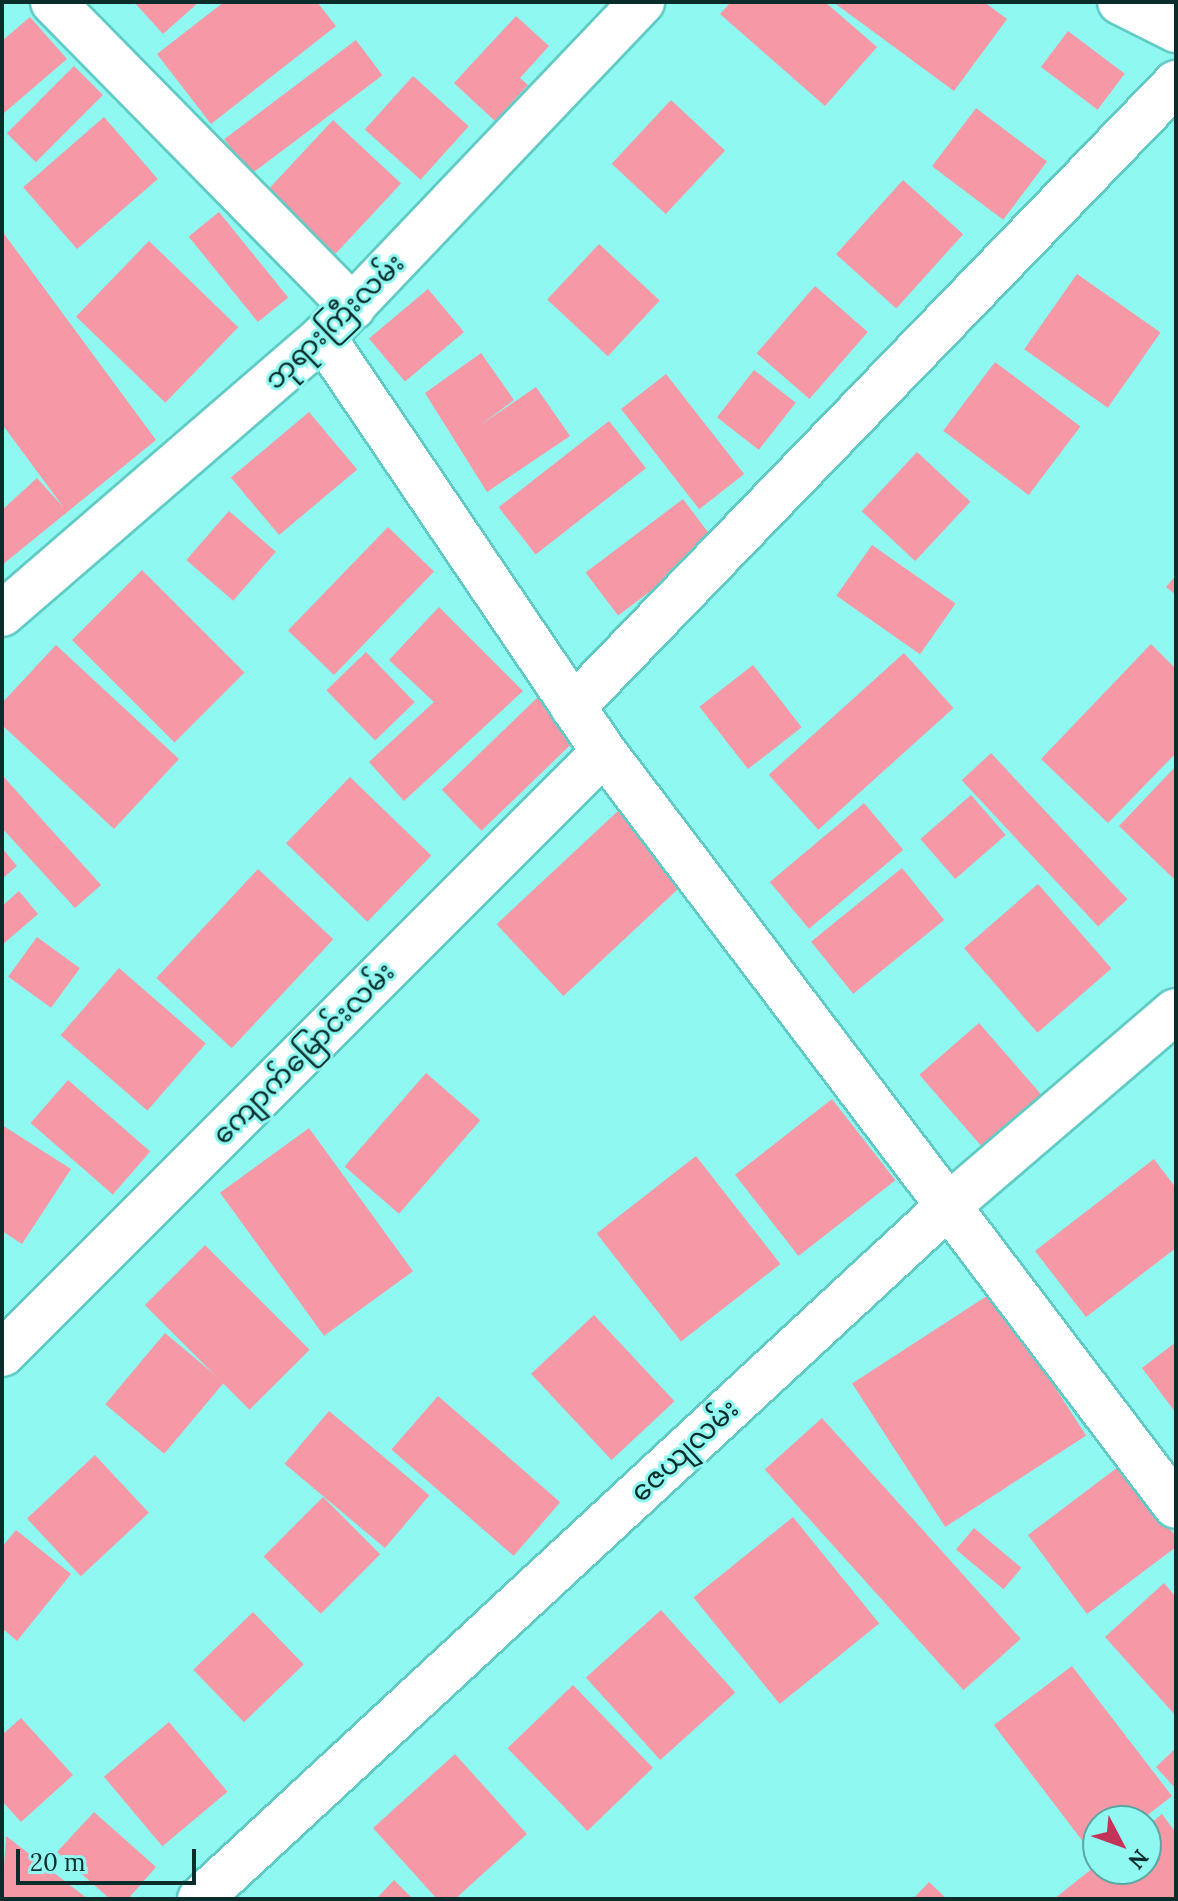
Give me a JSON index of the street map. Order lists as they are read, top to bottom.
{
  "streets": {
    "street": ["ဘုရားကြီးလမ်း", "ကျောက်မြောင်းလမ်း", "ဇေယျလမ်း"]
  },
  "scale_bar": "20 m",
  "north": "bottom right"
}
